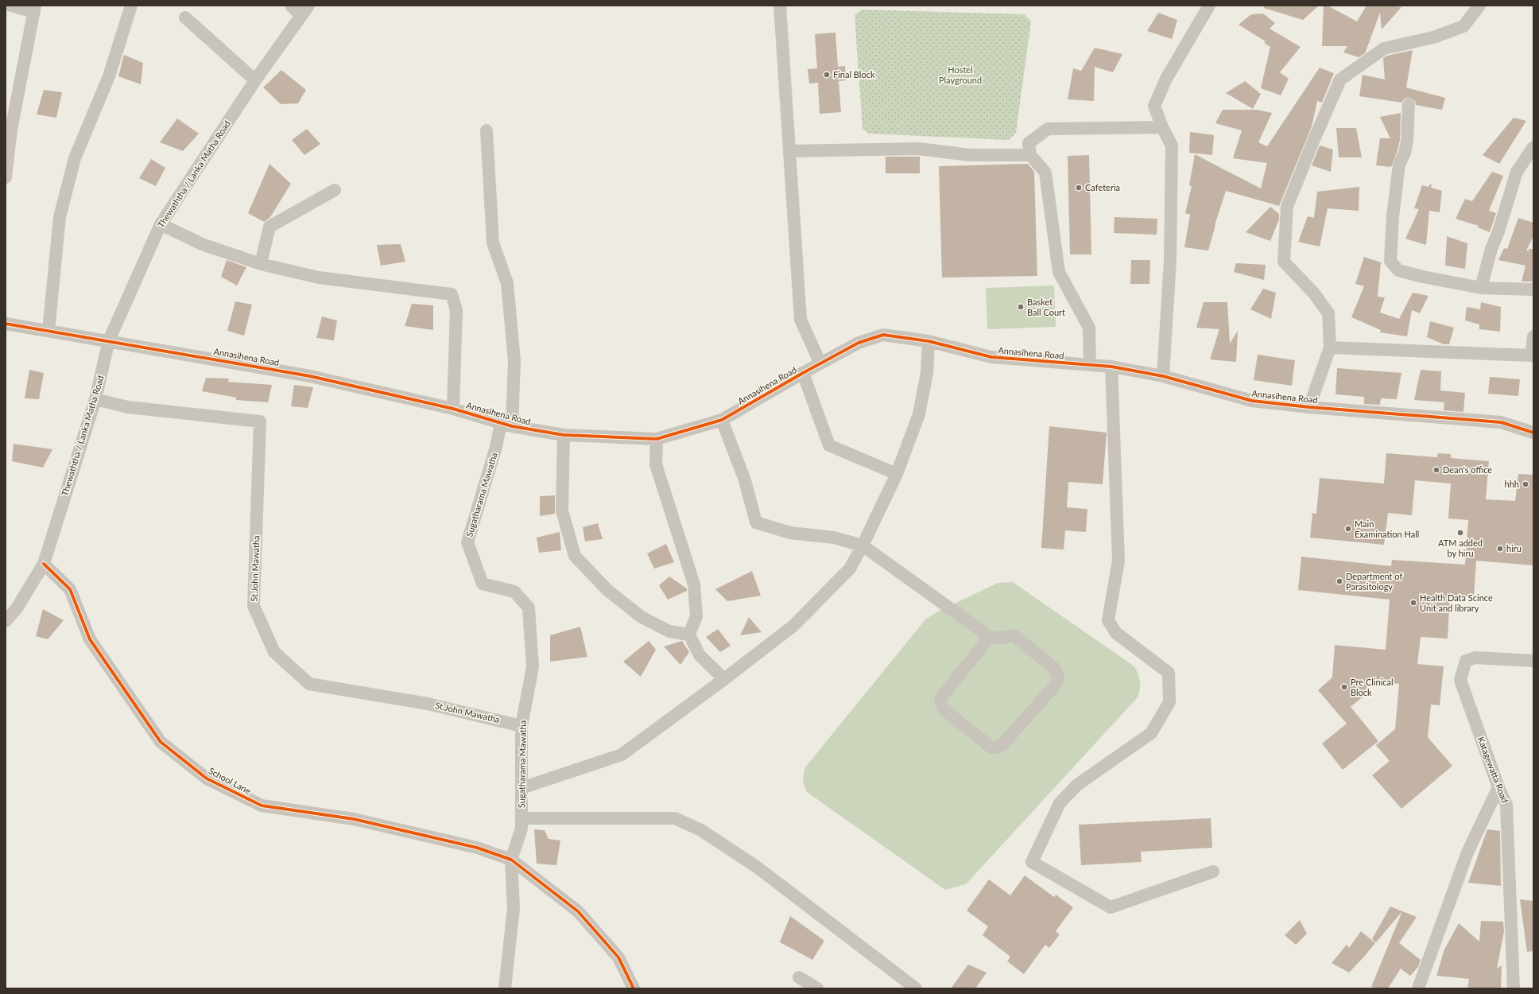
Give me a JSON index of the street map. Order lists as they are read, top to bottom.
{
  "streets": {
    "street": [
      "Thewaththa / Lanka Matha Road",
      "Annasihena Road",
      "Sugatharama Mawatha",
      "St.John Mawatha",
      "Katagewatta Road",
      "School Lane"
    ]
  },
  "crossings": [
    ["Thewaththa / Lanka Matha Road", "Annasihena Road"],
    ["Thewaththa / Lanka Matha Road", "St.John Mawatha"],
    ["Thewaththa / Lanka Matha Road", "School Lane"],
    ["Annasihena Road", "Sugatharama Mawatha"],
    ["Sugatharama Mawatha", "St.John Mawatha"],
    ["Sugatharama Mawatha", "School Lane"]
  ],
  "parks": ["Hostel Playground"],
  "places": [
    "Final Block",
    "Cafeteria",
    "Basket Ball Court",
    "Dean's office",
    "hhh",
    "Main Examination Hall",
    "ATM added by hiru",
    "hiru",
    "Department of Parasitology",
    "Health Data Scince Unit and library",
    "Pre Clinical Block"
  ]
}
